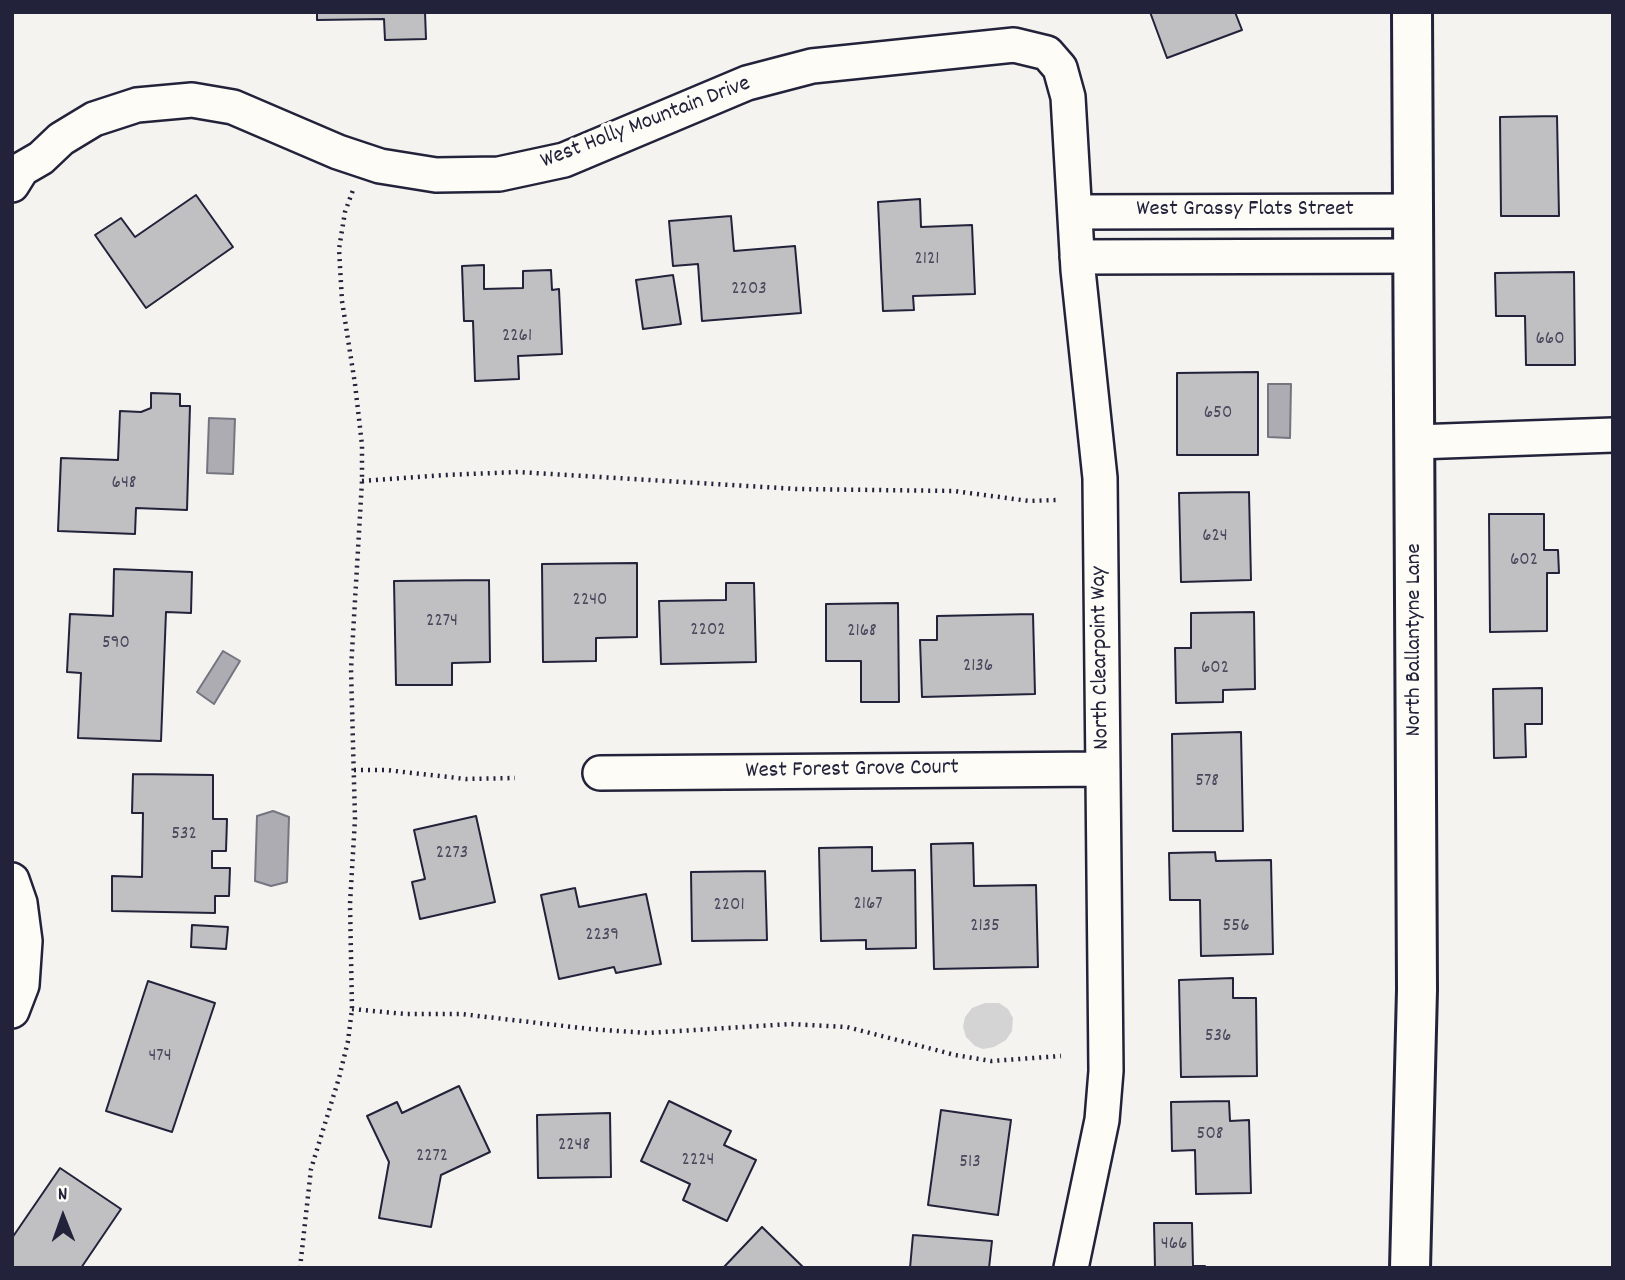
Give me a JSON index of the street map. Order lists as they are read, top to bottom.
{
  "streets": {
    "street": [
      "West Holly Mountain Drive",
      "West Grassy Flats Street",
      "North Ballantyne Lane",
      "North Clearpoint Way",
      "West Forest Grove Court"
    ]
  },
  "crossings": [
    ["West Holly Mountain Drive", "North Clearpoint Way"],
    ["West Grassy Flats Street", "North Ballantyne Lane"],
    ["West Grassy Flats Street", "North Clearpoint Way"],
    ["North Clearpoint Way", "West Forest Grove Court"]
  ],
  "house_numbers": [
    "2121",
    "2203",
    "2261",
    "660",
    "650",
    "648",
    "624",
    "602",
    "2240",
    "2274",
    "2202",
    "2168",
    "590",
    "2136",
    "602",
    "578",
    "532",
    "2273",
    "2167",
    "2201",
    "2135",
    "556",
    "2239",
    "536",
    "474",
    "508",
    "2248",
    "2272",
    "2224",
    "513",
    "466"
  ],
  "north": "top"
}
